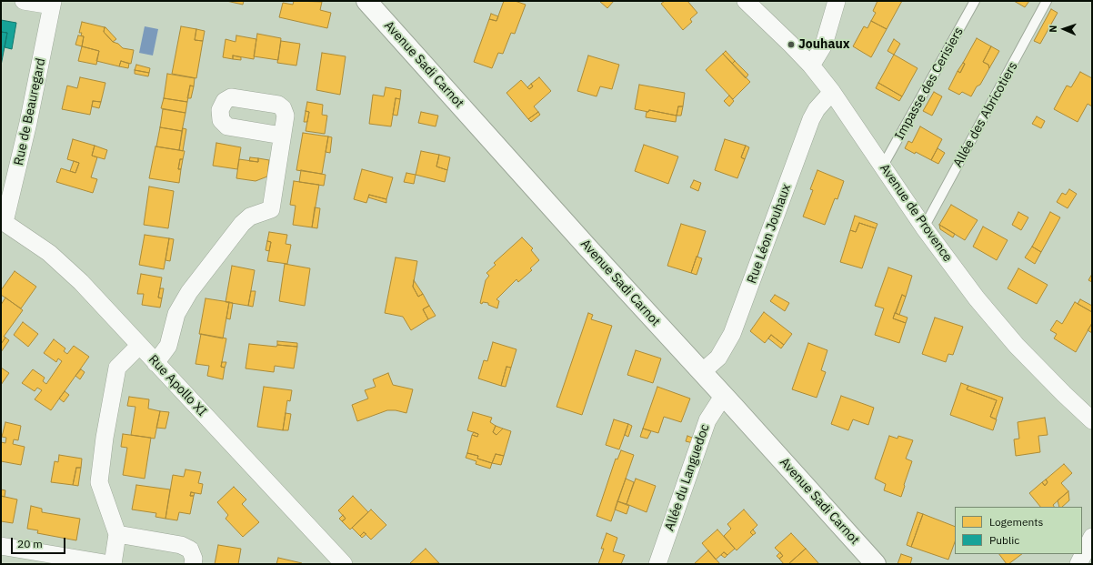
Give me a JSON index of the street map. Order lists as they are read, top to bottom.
{
  "streets": {
    "main road": ["Avenue Sadi Carnot"],
    "street": [
      "Rue de Beauregard",
      "Avenue de Provence",
      "Rue Léon Jouhaux",
      "Rue Apollo XI",
      "Allée du Languedoc"
    ],
    "lane": ["Impasse des Cerisiers", "Allée des Abricotiers"]
  },
  "crossings": [
    ["Avenue Sadi Carnot", "Rue Léon Jouhaux"],
    ["Avenue Sadi Carnot", "Allée du Languedoc"],
    ["Impasse des Cerisiers", "Avenue de Provence"],
    ["Rue de Beauregard", "Rue Apollo XI"],
    ["Allée des Abricotiers", "Avenue de Provence"],
    ["Avenue de Provence", "Rue Léon Jouhaux"]
  ],
  "places": ["Jouhaux"],
  "legend": ["Logements", "Public"],
  "scale_bar": "20 m",
  "north": "left"
}
